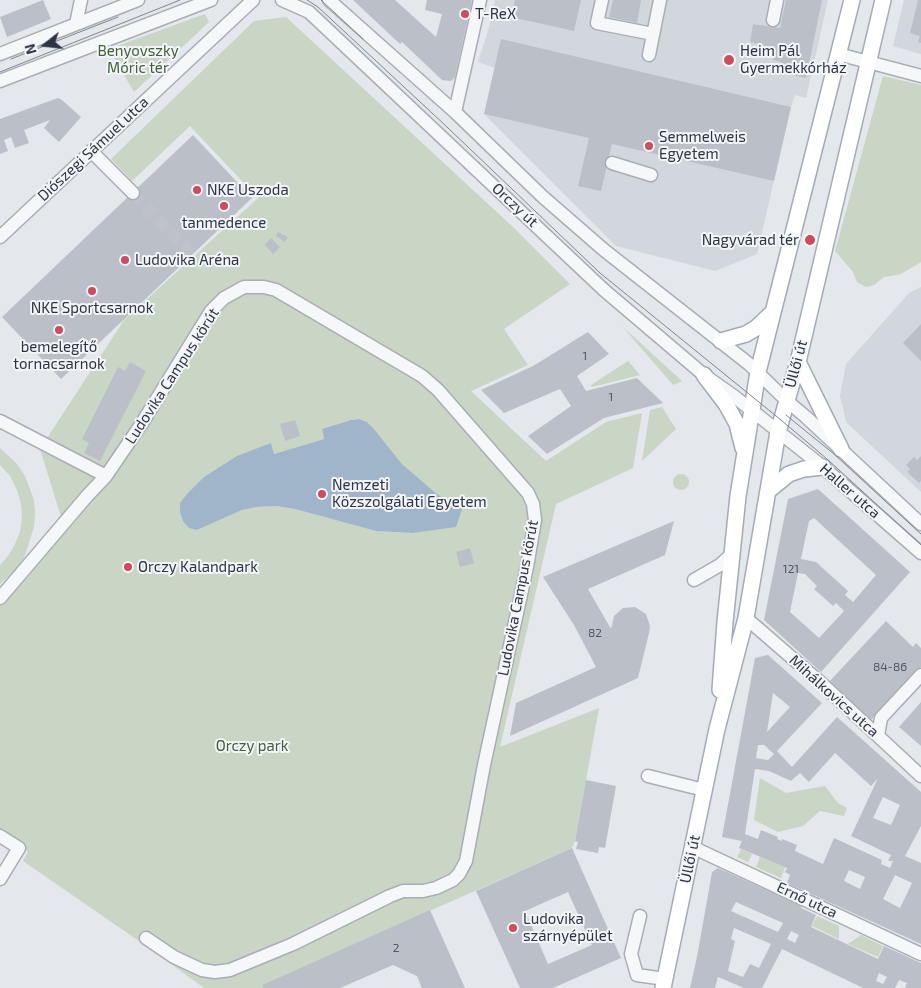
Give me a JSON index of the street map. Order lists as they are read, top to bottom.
{
  "streets": {
    "main road": ["Üllői út"],
    "street": [
      "Diószegi Sámuel utca",
      "Orczy út",
      "Ludovika Campus körút",
      "Haller utca",
      "Mihálkovics utca",
      "Ernő utca"
    ]
  },
  "crossings": [
    ["Orczy út", "Üllői út"],
    ["Orczy út", "Haller utca"],
    ["Üllői út", "Haller utca"],
    ["Üllői út", "Mihálkovics utca"],
    ["Üllői út", "Ernő utca"]
  ],
  "parks": ["Benyovszky Móric tér", "Orczy park"],
  "places": [
    "T-ReX",
    "Heim Pál Gyermekkórház",
    "Semmelweis Egyetem",
    "NKE Uszoda",
    "tanmedence",
    "Nagyvárad tér",
    "Ludovika Aréna",
    "NKE Sportcsarnok",
    "bemelegítő tornacsarnok",
    "Nemzeti Közszolgálati Egyetem",
    "Orczy Kalandpark",
    "Ludovika szárnyépület"
  ],
  "house_numbers": [
    "1",
    "1",
    "121",
    "82",
    "84-86",
    "2"
  ],
  "north": "left"
}
